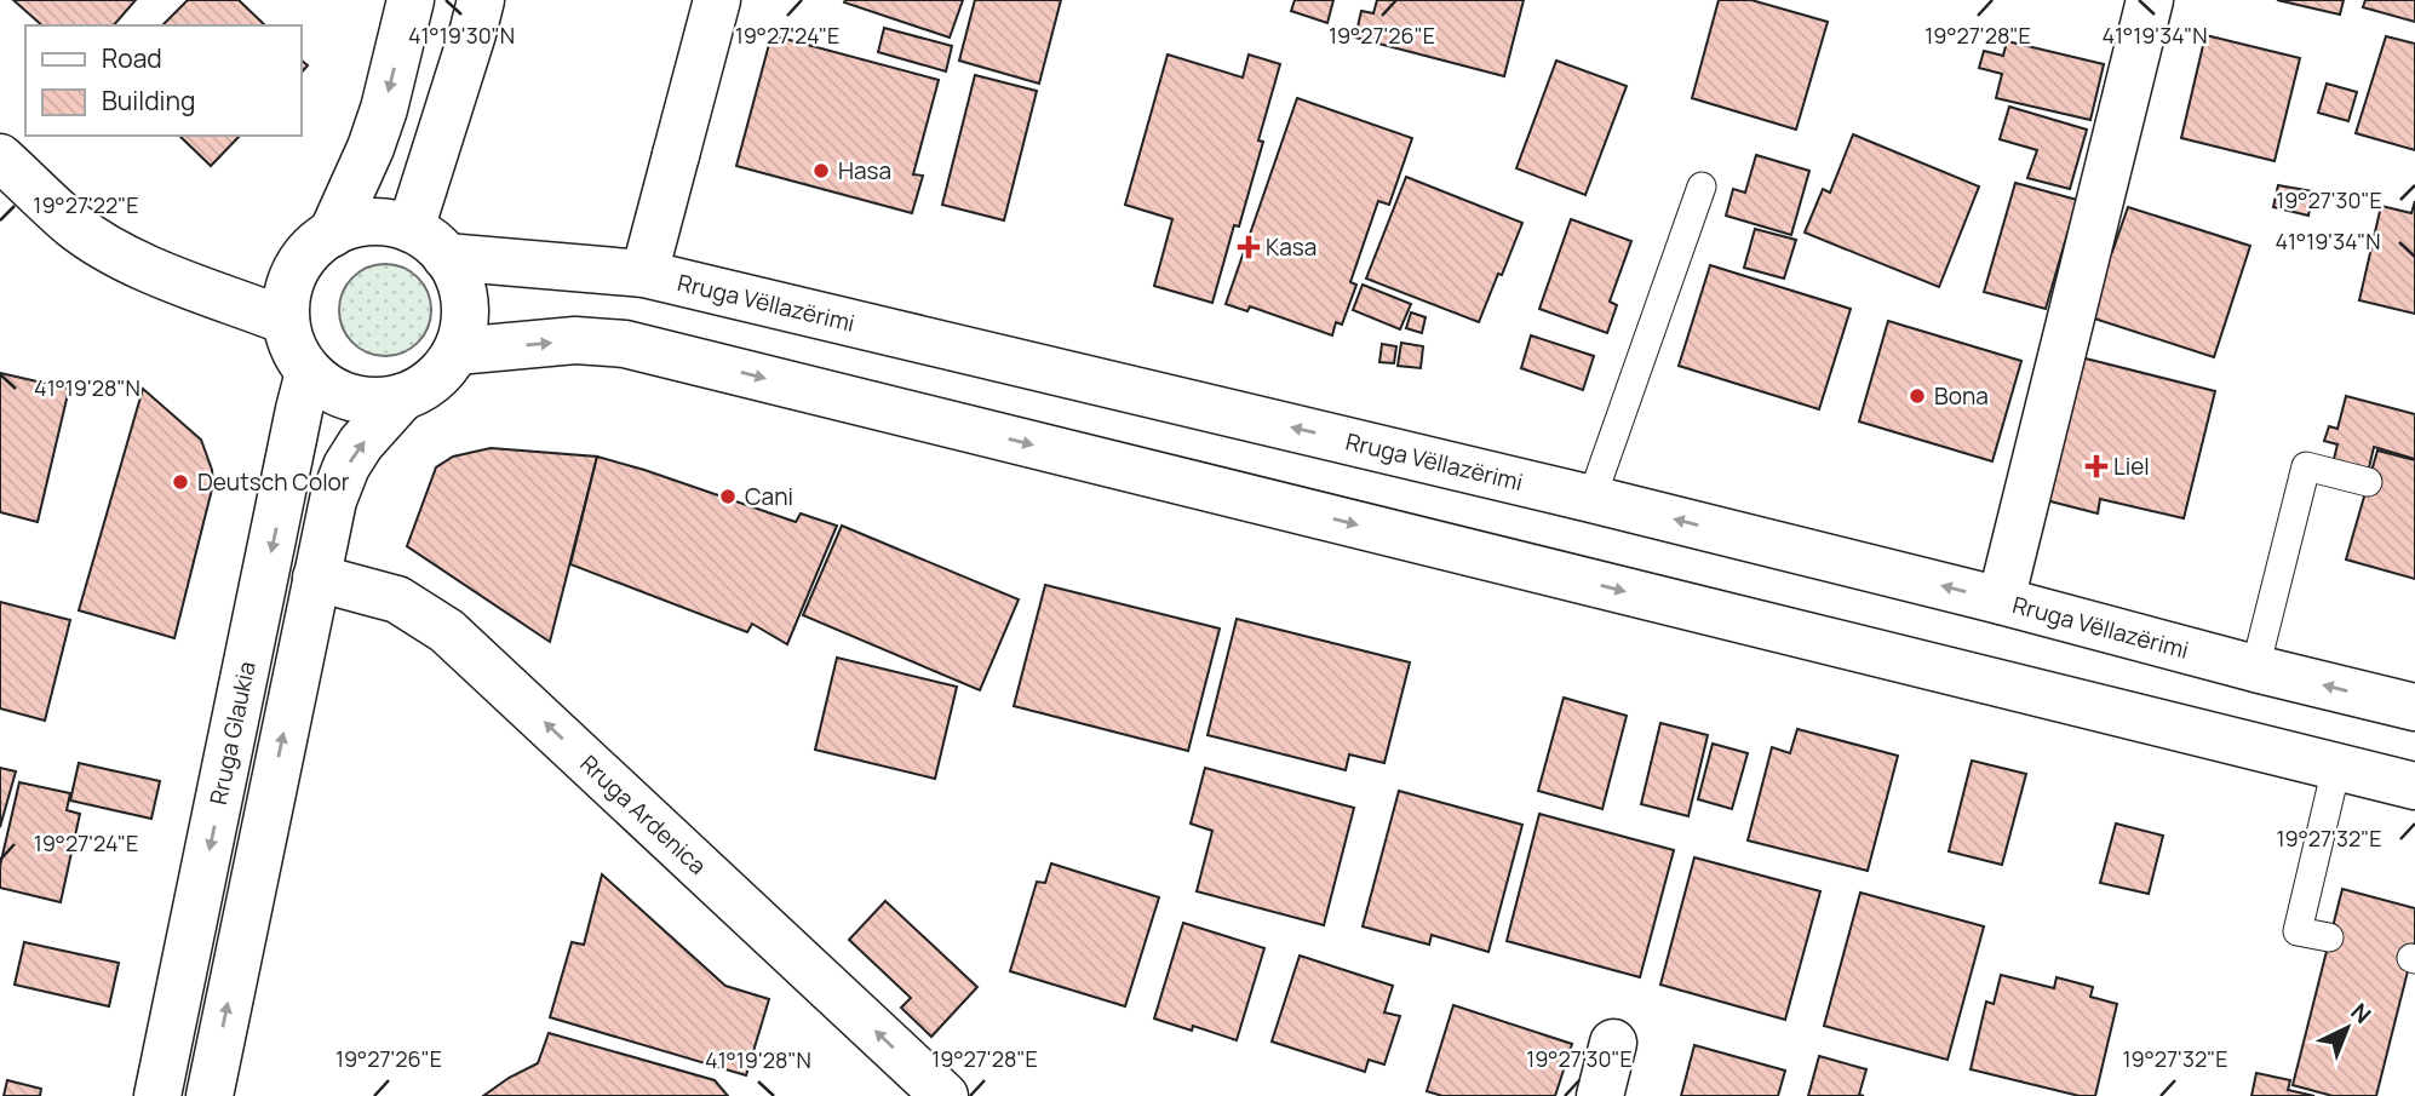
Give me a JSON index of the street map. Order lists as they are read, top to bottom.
{
  "streets": {
    "main road": ["Rruga Vëllazërimi", "Rruga Glaukia", "Rruga Ardenica"]
  },
  "crossings": [
    ["Rruga Vëllazërimi", "Rruga Glaukia"],
    ["Rruga Glaukia", "Rruga Ardenica"]
  ],
  "one_way": ["Rruga Ardenica"],
  "places": {
    "other": [
      "Hasa",
      "Bona",
      "Deutsch Color",
      "Cani"
    ],
    "health": ["Kasa", "Liel"]
  },
  "legend": ["Road", "Building"],
  "north": "top right",
  "coordinates": [
    "41°19'30\"N",
    "41°19'34\"N",
    "19°27'28\"E",
    "19°27'24\"E",
    "19°27'26\"E",
    "19°27'30\"E",
    "19°27'22\"E",
    "41°19'28\"N",
    "19°27'32\"E"
  ]
}
